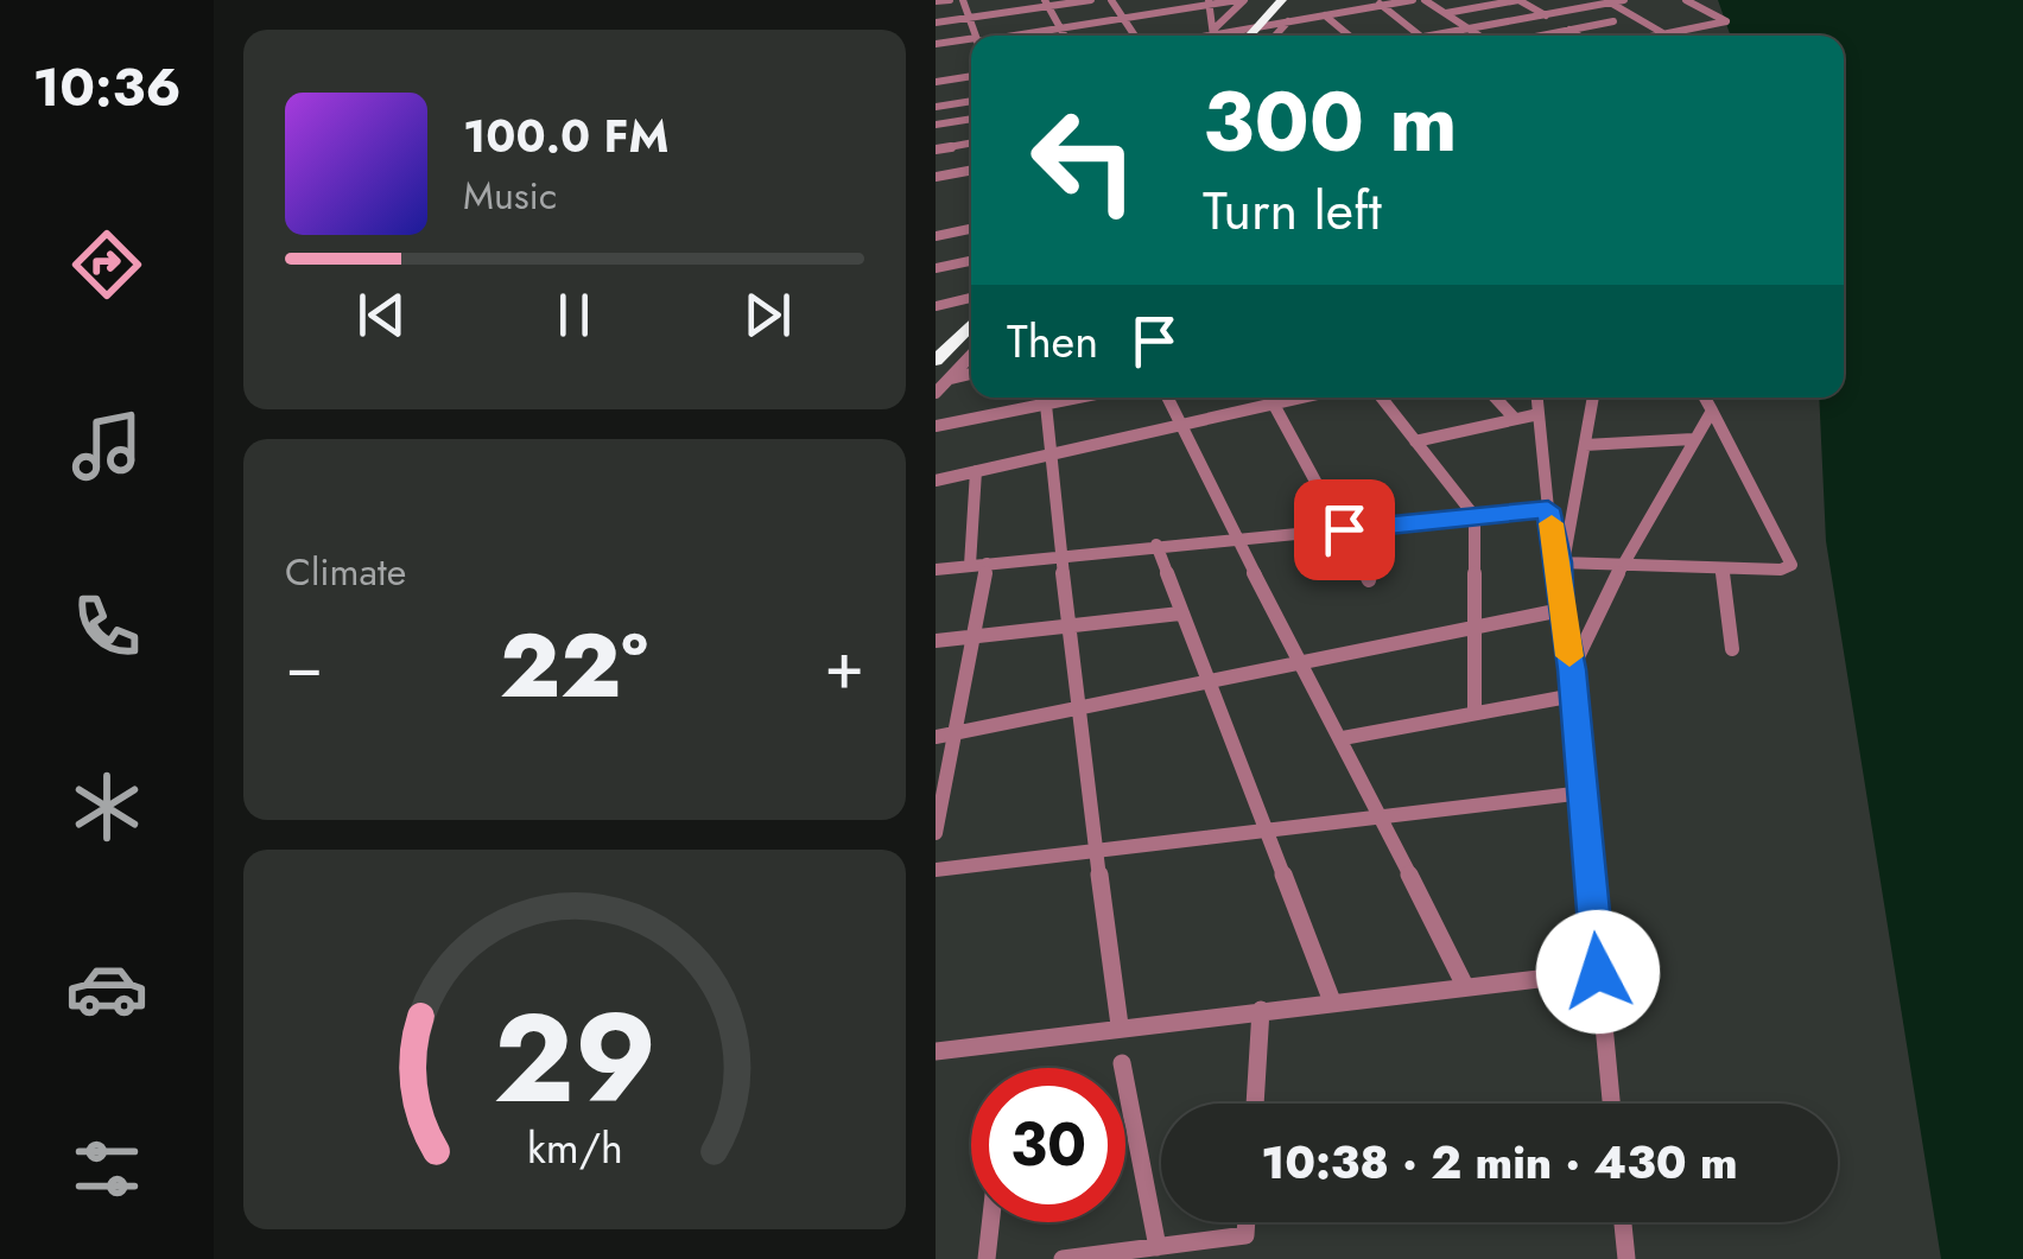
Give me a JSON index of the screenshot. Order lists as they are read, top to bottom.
{
  "page": {
    "tabs": "10:36",
    "turn": ["300 m", "Turn left"],
    "song": ["100.0 FM", "Music"],
    "then": "Then",
    "tile": "Climate",
    "heat": ["−", "22°", "+"],
    "limit": "30",
    "trip": "10:38 · 2 min · 430 m",
    "gauge": ["29", "km/h"]
  }
}
